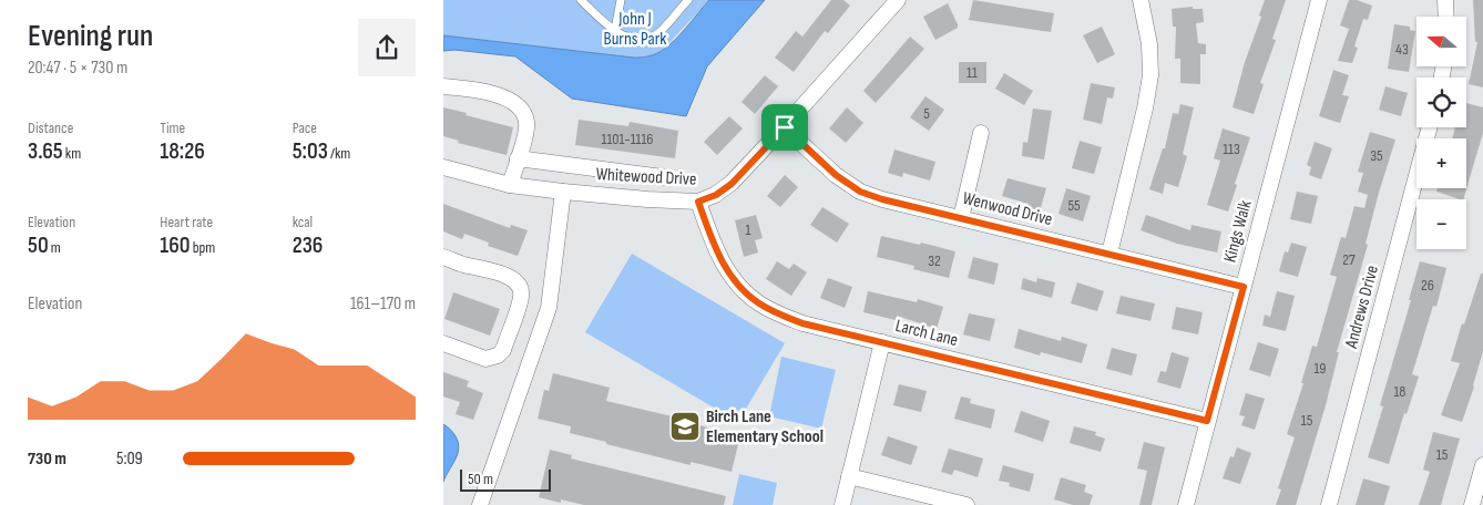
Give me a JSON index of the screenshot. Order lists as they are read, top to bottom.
{
  "streets": {
    "street": [
      "Whitewood Drive",
      "Wenwood Drive",
      "Kings Walk",
      "Andrews Drive",
      "Larch Lane"
    ]
  },
  "crossings": [
    ["Whitewood Drive", "Wenwood Drive"],
    ["Whitewood Drive", "Larch Lane"],
    ["Wenwood Drive", "Kings Walk"],
    ["Kings Walk", "Larch Lane"]
  ],
  "parks": ["John J Burns Park"],
  "places": {
    "school or university": ["Birch Lane Elementary School"]
  },
  "house_numbers": [
    "43",
    "11",
    "5",
    "1101-1116",
    "113",
    "35",
    "55",
    "1",
    "27",
    "32",
    "26",
    "19",
    "18",
    "15",
    "15"
  ],
  "scale_bar": "50 m",
  "north": "left",
  "page": {
    "heading": ["Evening run", "20:47 · 5 × 730 m"],
    "map_buttons": ["+", "−"],
    "stats": [
      ["Distance", "3.65 km"],
      ["Time", "18:26"],
      ["Pace", "5:03 /km"],
      ["Elevation", "50 m"],
      ["Heart rate", "160 bpm"],
      ["kcal", "236"]
    ],
    "chart": ["Elevation", "161–170 m"],
    "list": [
      {
        "name": "730 m",
        "note": "5:09"
      }
    ],
    "scale": "50 m"
  }
}
